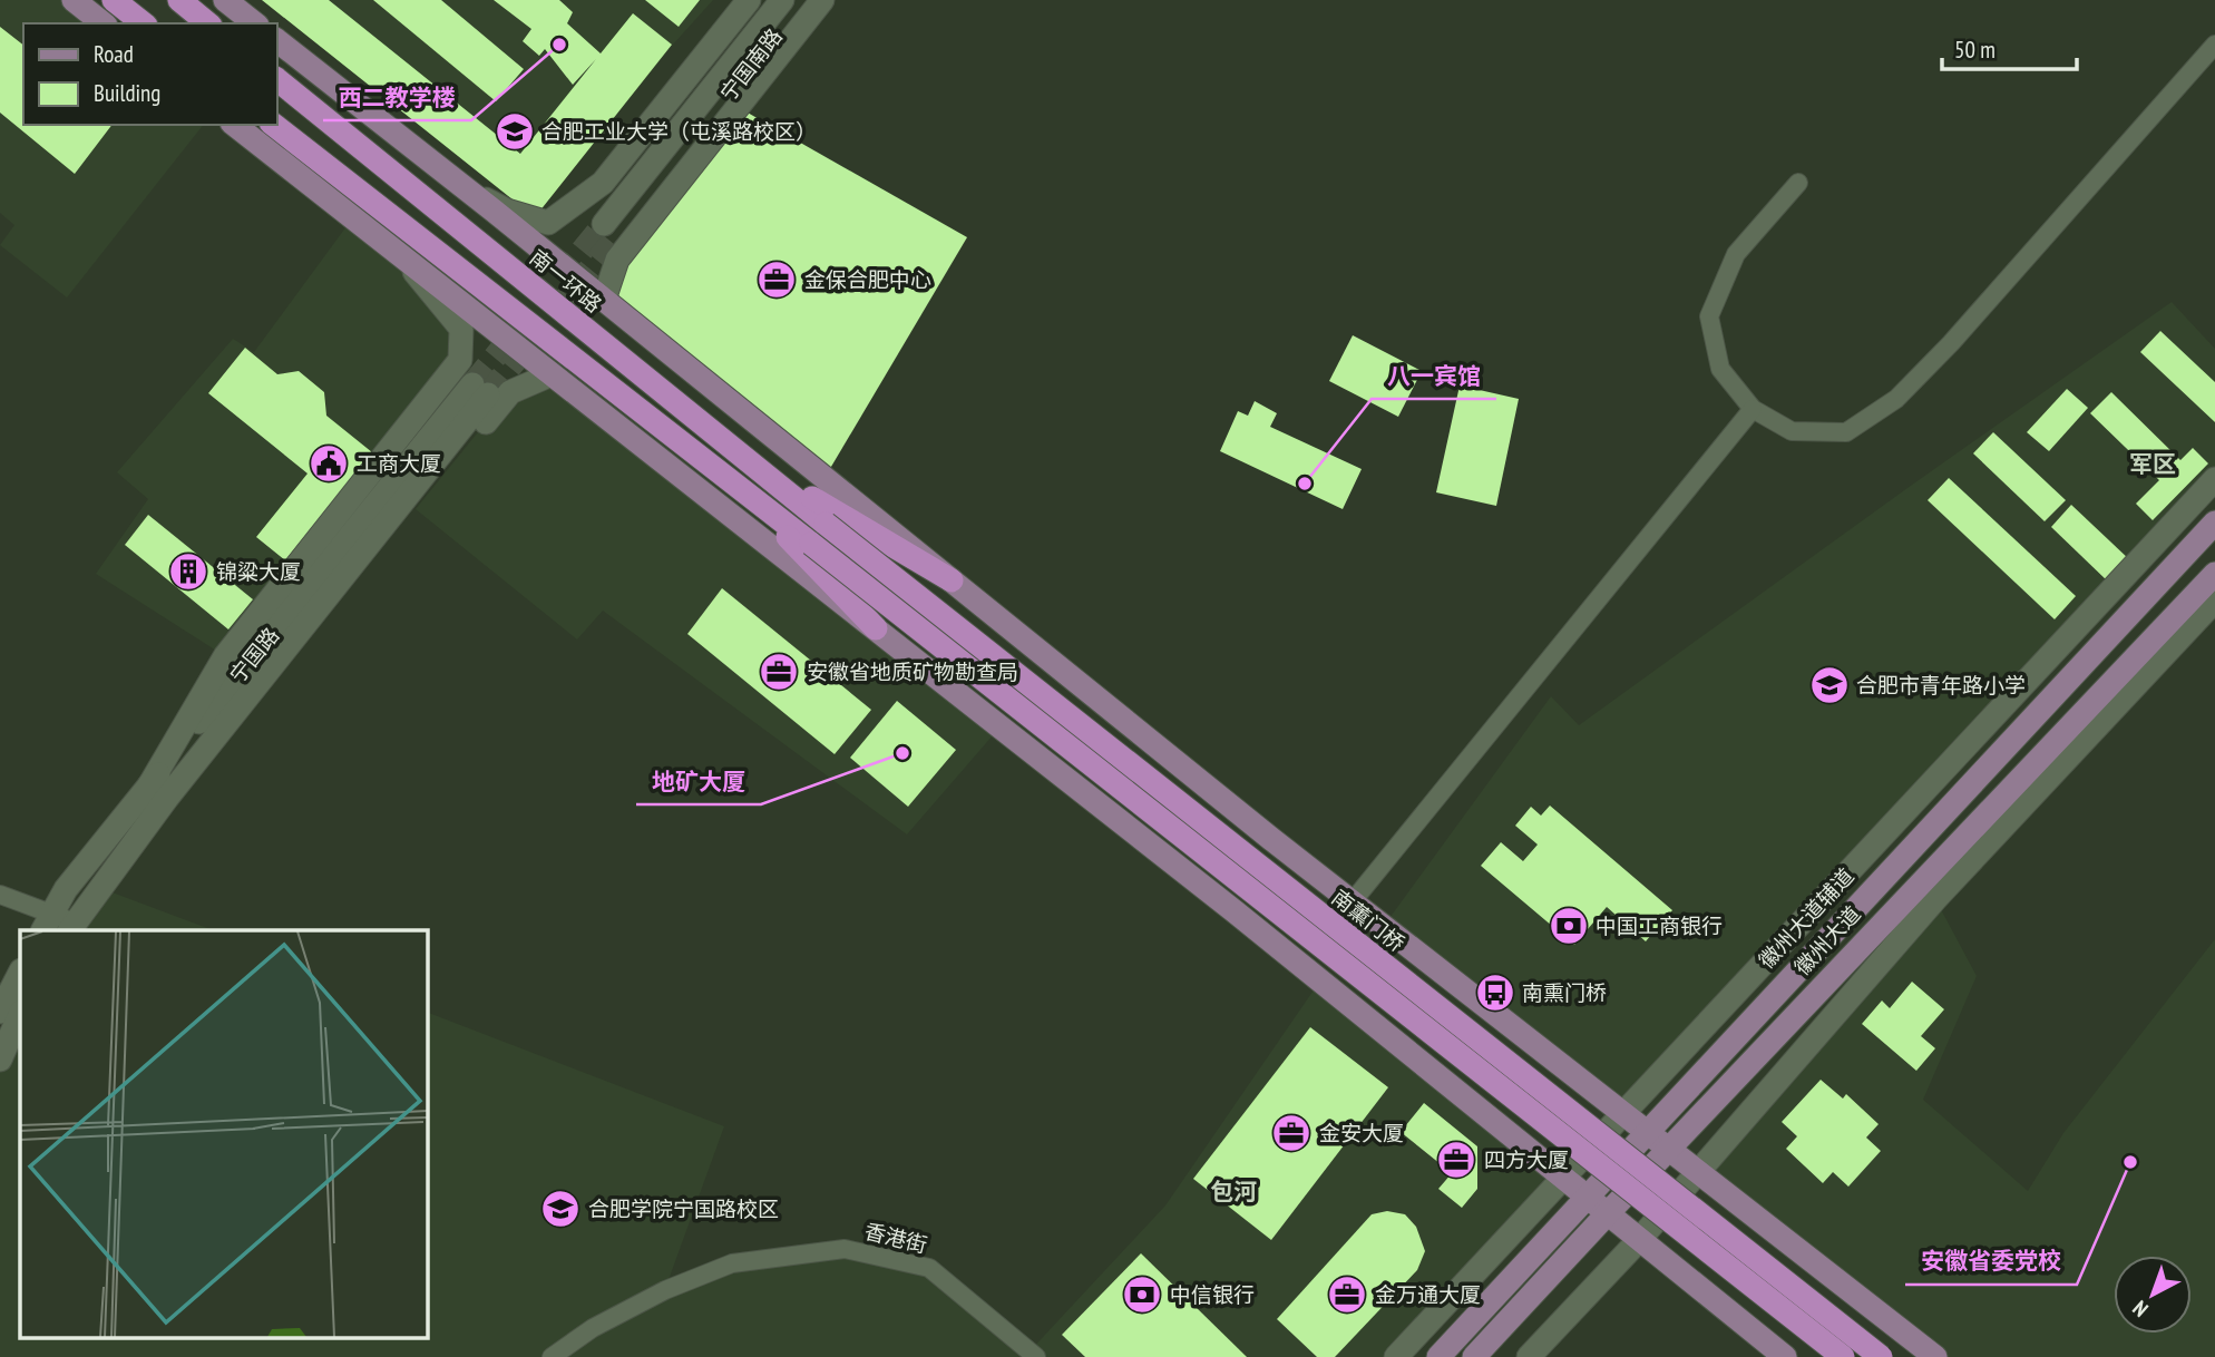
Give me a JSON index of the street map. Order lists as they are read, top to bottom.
{
  "streets": {
    "highway": ["南一环路", "南薰门桥"],
    "main road": [
      "宁国南路",
      "宁国路",
      "徽州大道辅道",
      "徽州大道"
    ],
    "street": ["香港街"]
  },
  "crossings": [
    ["南一环路", "南薰门桥"]
  ],
  "districts": ["军区", "包河"],
  "places": {
    "other": [
      "西二教学楼",
      "八一宾馆",
      "地矿大厦",
      "安徽省委党校"
    ],
    "school or university": ["合肥工业大学（屯溪路校区）", "合肥市青年路小学", "合肥学院宁国路校区"],
    "office": [
      "金保合肥中心",
      "安徽省地质矿物勘查局",
      "金安大厦",
      "四方大厦",
      "金万通大厦"
    ],
    "public building": ["工商大厦"],
    "building": ["锦粱大厦"],
    "bank": ["中国工商银行", "中信银行"],
    "bus stop": ["南熏门桥"]
  },
  "legend": ["Road", "Building"],
  "scale_bar": "50 m",
  "north": "bottom left"
}
